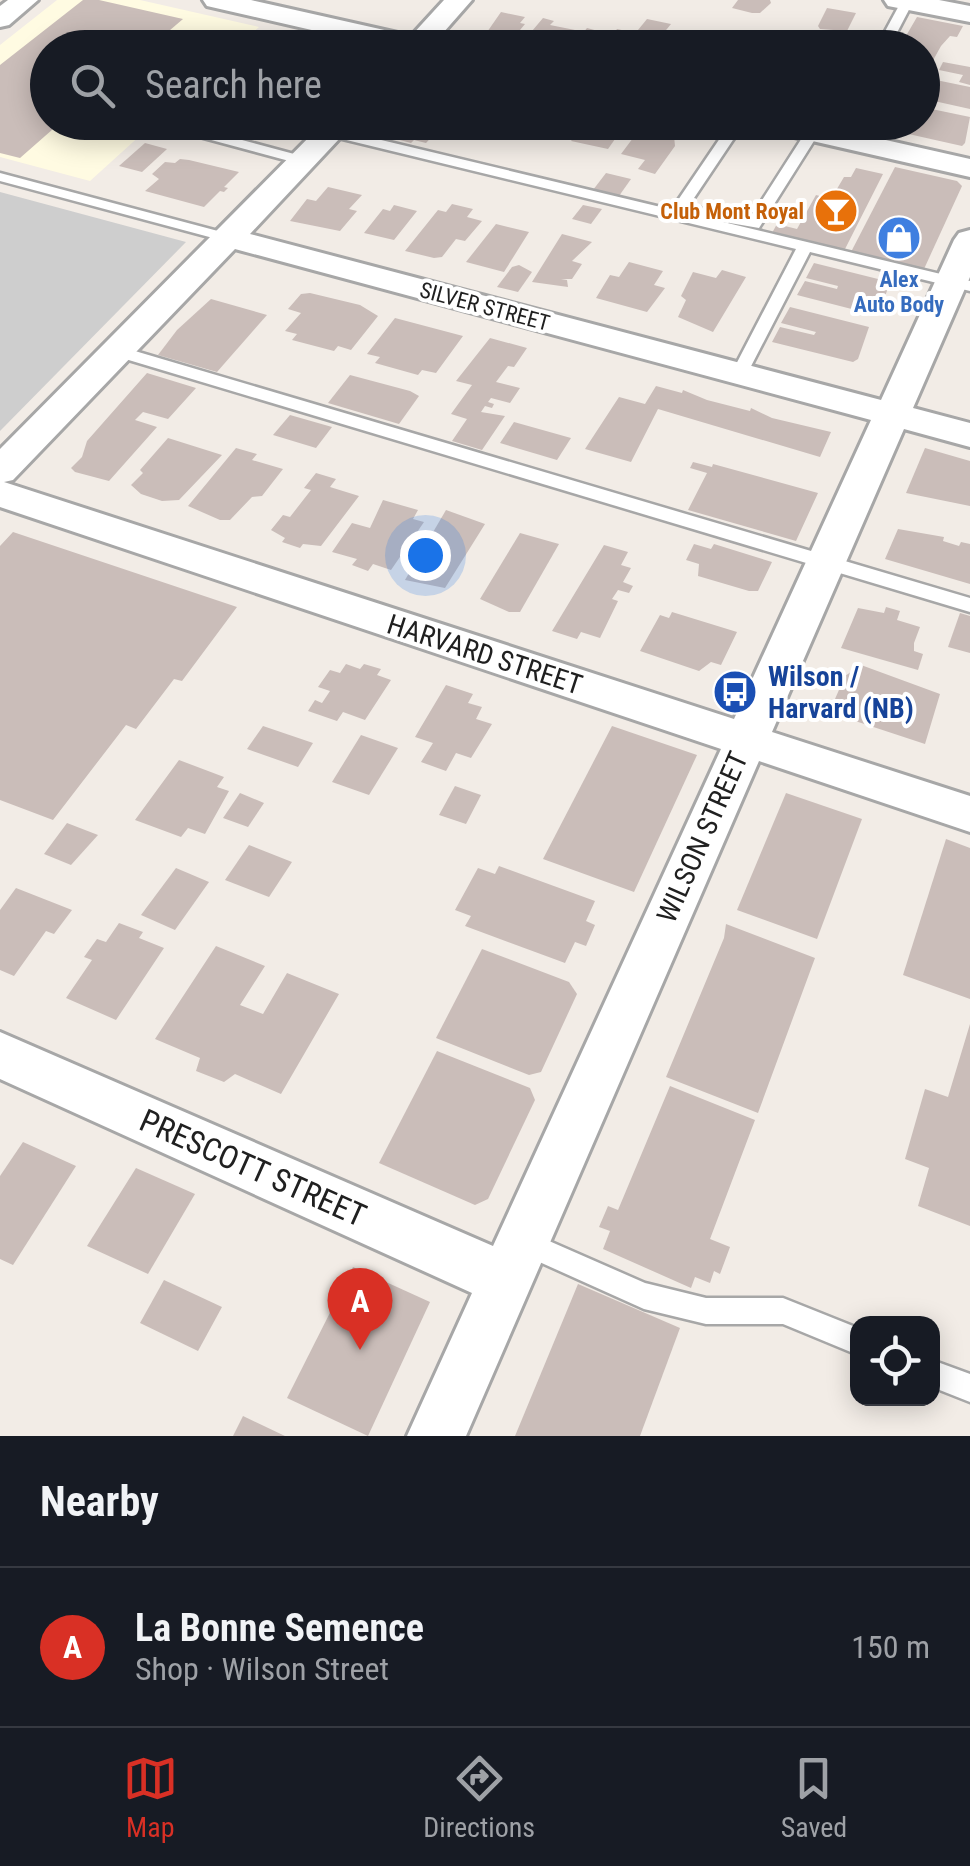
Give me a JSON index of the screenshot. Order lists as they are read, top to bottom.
{
  "streets": {
    "street": [
      "SILVER STREET",
      "HARVARD STREET",
      "WILSON STREET",
      "PRESCOTT STREET"
    ]
  },
  "crossings": [
    ["SILVER STREET", "WILSON STREET"],
    ["HARVARD STREET", "WILSON STREET"],
    ["WILSON STREET", "PRESCOTT STREET"]
  ],
  "places": {
    "bar": ["Club Mont Royal"],
    "shop": ["Alex Auto Body"],
    "bus stop": ["Wilson / Harvard (NB)"]
  },
  "page": {
    "search": "Search here",
    "pins": "A",
    "heading": "Nearby",
    "list": [
      {
        "mark": "A",
        "name": "La Bonne Semence",
        "note": "Shop · Wilson Street",
        "value": "150 m"
      }
    ],
    "nav": ["Map", "Directions", "Saved"]
  }
}
